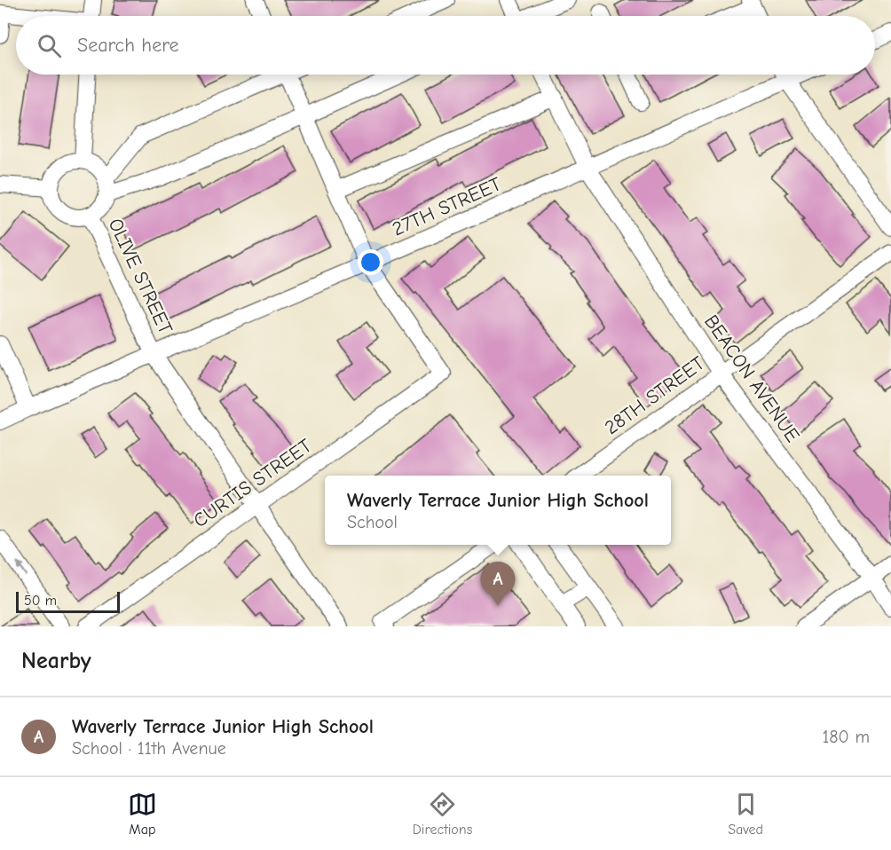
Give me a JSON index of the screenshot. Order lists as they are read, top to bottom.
{
  "streets": {
    "street": [
      "27TH STREET",
      "OLIVE STREET",
      "BEACON AVENUE",
      "28TH STREET",
      "CURTIS STREET"
    ]
  },
  "crossings": [
    ["27TH STREET", "OLIVE STREET"],
    ["27TH STREET", "BEACON AVENUE"],
    ["27TH STREET", "CURTIS STREET"],
    ["OLIVE STREET", "CURTIS STREET"],
    ["BEACON AVENUE", "28TH STREET"]
  ],
  "scale_bar": "50 m",
  "page": {
    "search": "Search here",
    "popup": ["Waverly Terrace Junior High School", "School"],
    "pins": "A",
    "scale": "50 m",
    "heading": "Nearby",
    "list": [
      {
        "mark": "A",
        "name": "Waverly Terrace Junior High School",
        "note": "School · 11th Avenue",
        "value": "180 m"
      }
    ],
    "nav": ["Map", "Directions", "Saved"]
  }
}
